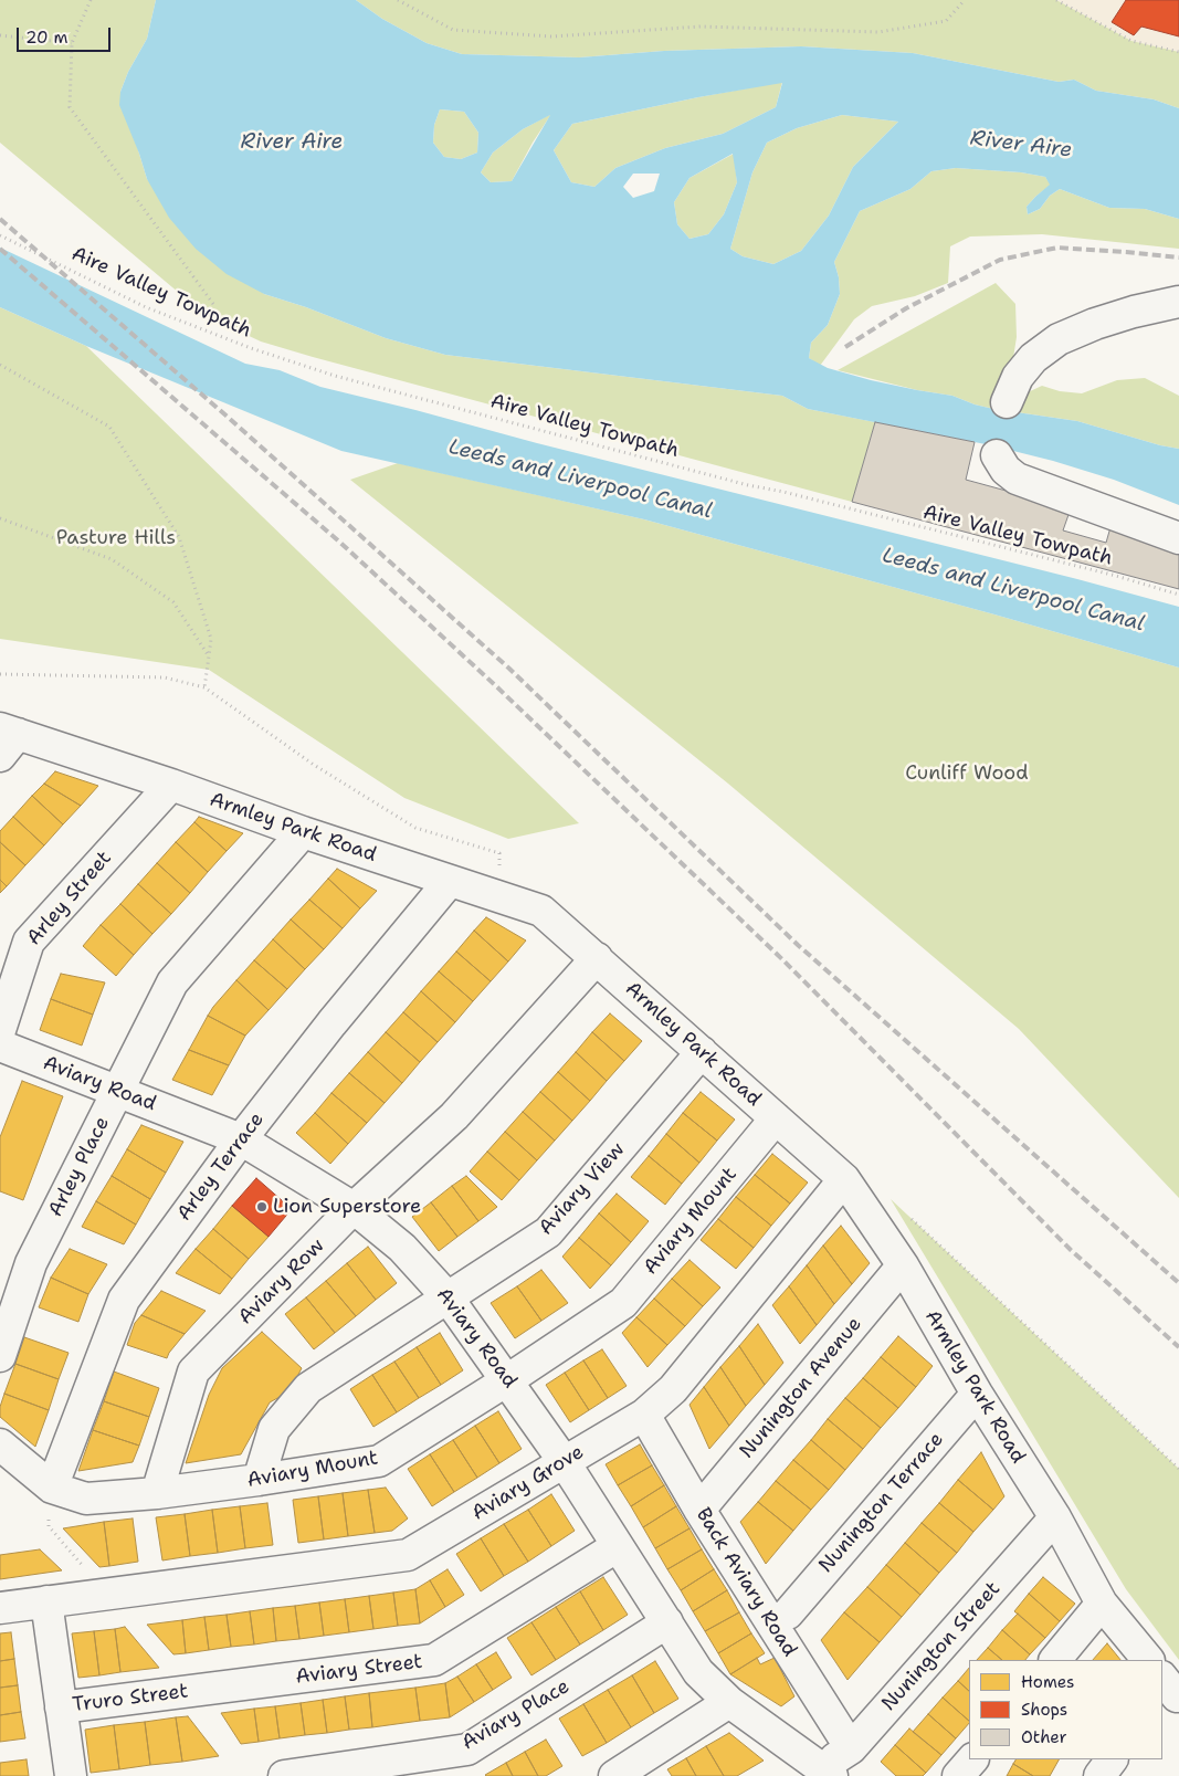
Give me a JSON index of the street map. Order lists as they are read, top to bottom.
{
  "streets": {
    "street": [
      "Armley Park Road",
      "Arley Street",
      "Aviary Road",
      "Arley Place",
      "Arley Terrace",
      "Aviary View",
      "Aviary Mount",
      "Aviary Row",
      "Nunington Avenue",
      "Aviary Grove",
      "Nunington Terrace",
      "Back Aviary Road",
      "Nunington Street",
      "Aviary Street",
      "Truro Street",
      "Aviary Place"
    ],
    "path": ["Aire Valley Towpath"]
  },
  "crossings": [
    ["Armley Park Road", "Arley Street"],
    ["Armley Park Road", "Arley Place"],
    ["Armley Park Road", "Arley Terrace"],
    ["Armley Park Road", "Aviary View"],
    ["Armley Park Road", "Aviary Mount"],
    ["Armley Park Road", "Aviary Row"],
    ["Armley Park Road", "Nunington Avenue"],
    ["Armley Park Road", "Aviary Grove"],
    ["Armley Park Road", "Nunington Terrace"],
    ["Armley Park Road", "Nunington Street"],
    ["Aviary Road", "Arley Place"],
    ["Aviary Road", "Arley Terrace"],
    ["Aviary Road", "Aviary View"],
    ["Aviary Road", "Aviary Mount"],
    ["Aviary Road", "Aviary Row"],
    ["Aviary Road", "Aviary Grove"],
    ["Aviary Road", "Nunington Street"],
    ["Aviary Road", "Aviary Street"],
    ["Aviary Road", "Aviary Place"],
    ["Arley Terrace", "Aviary Mount"],
    ["Aviary View", "Aviary Mount"],
    ["Aviary Mount", "Aviary Row"],
    ["Nunington Avenue", "Back Aviary Road"],
    ["Aviary Grove", "Back Aviary Road"],
    ["Back Aviary Road", "Nunington Street"],
    ["Aviary Street", "Truro Street"]
  ],
  "water": ["River Aire", "Leeds and Liverpool Canal"],
  "parks": ["Pasture Hills", "Cunliff Wood"],
  "places": ["Lion Superstore"],
  "legend": ["Homes", "Shops", "Other"],
  "scale_bar": "20 m"
}
